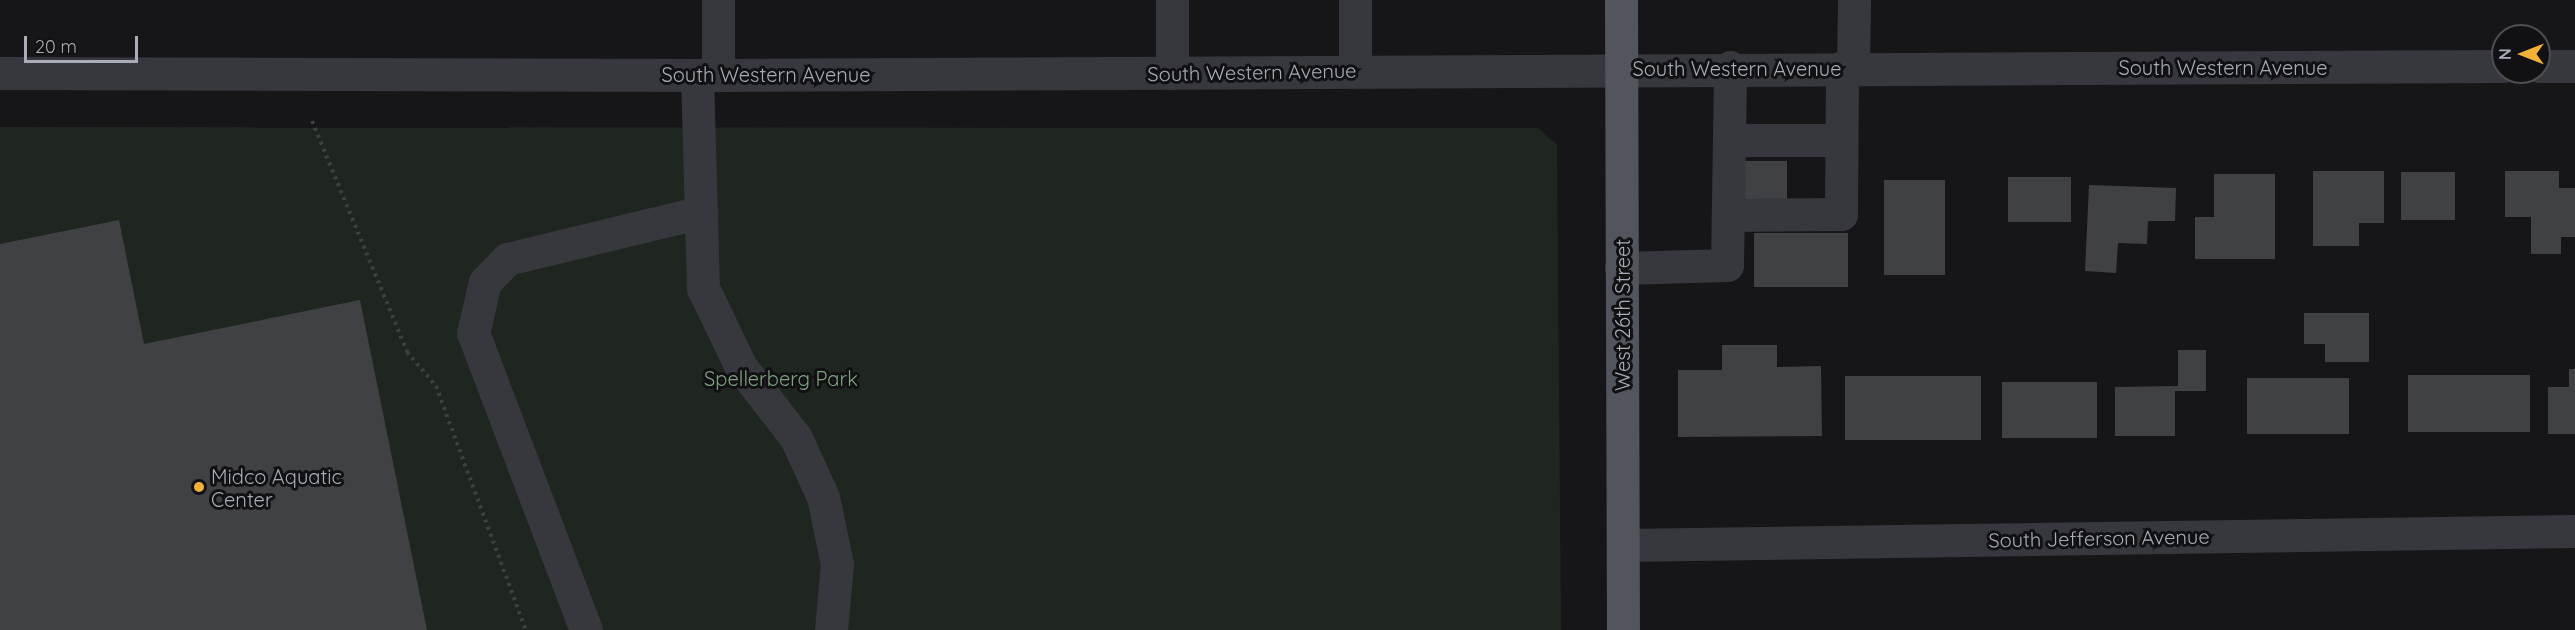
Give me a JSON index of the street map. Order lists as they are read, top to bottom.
{
  "streets": {
    "main road": ["West 26th Street"],
    "street": ["South Western Avenue", "South Jefferson Avenue"]
  },
  "crossings": [
    ["South Western Avenue", "West 26th Street"],
    ["West 26th Street", "South Jefferson Avenue"]
  ],
  "parks": ["Spellerberg Park"],
  "places": ["Midco Aquatic Center"],
  "scale_bar": "20 m",
  "north": "left"
}
